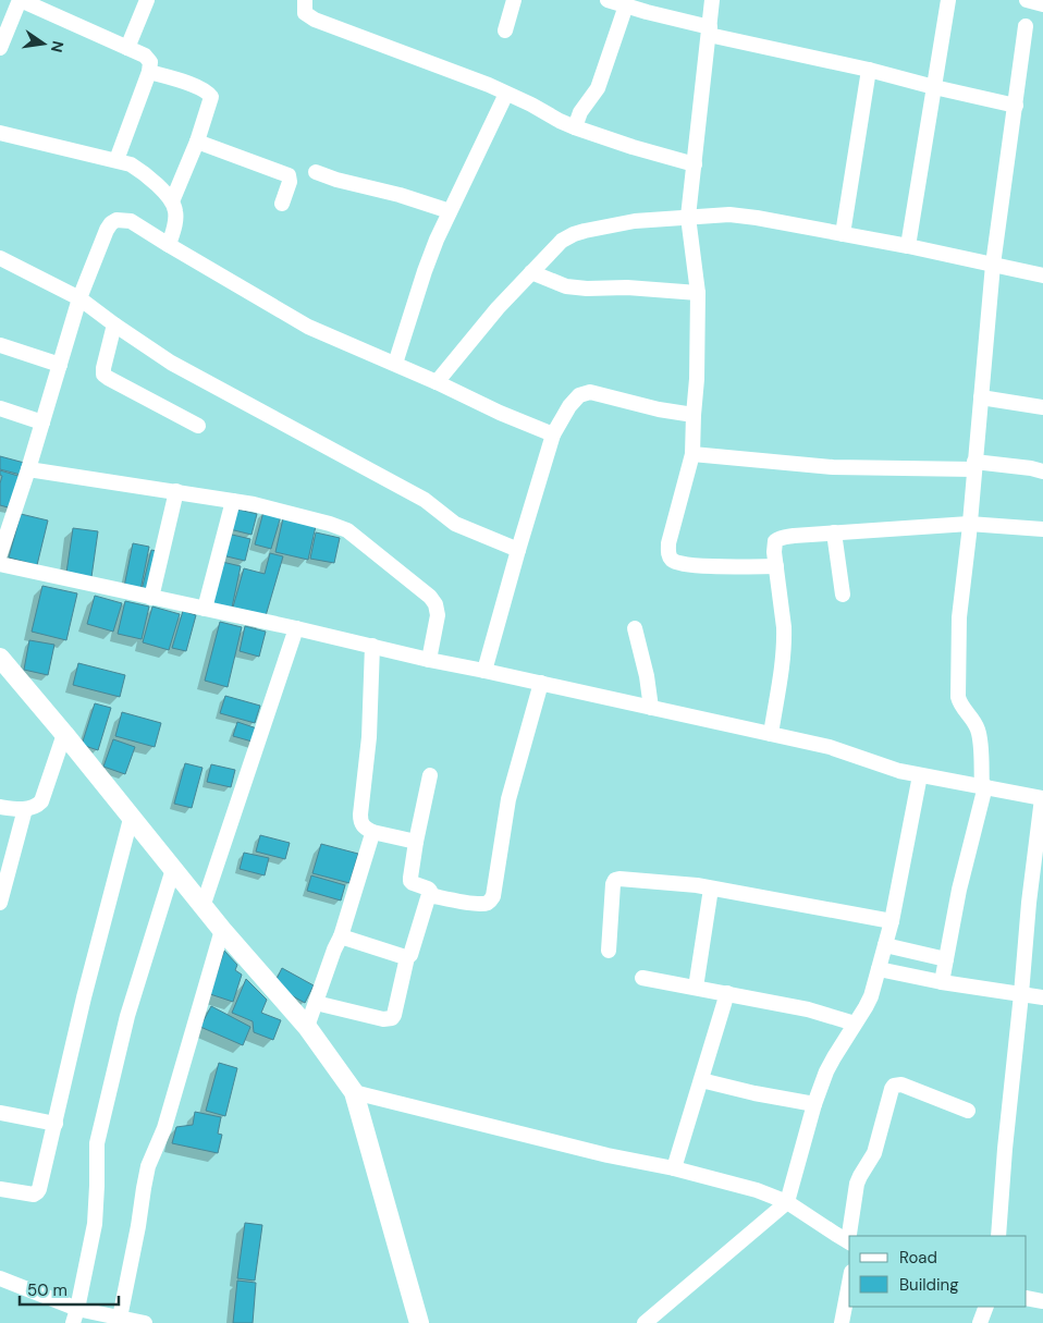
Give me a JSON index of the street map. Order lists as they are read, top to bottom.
{
  "legend": ["Road", "Building"],
  "scale_bar": "50 m",
  "north": "right"
}
